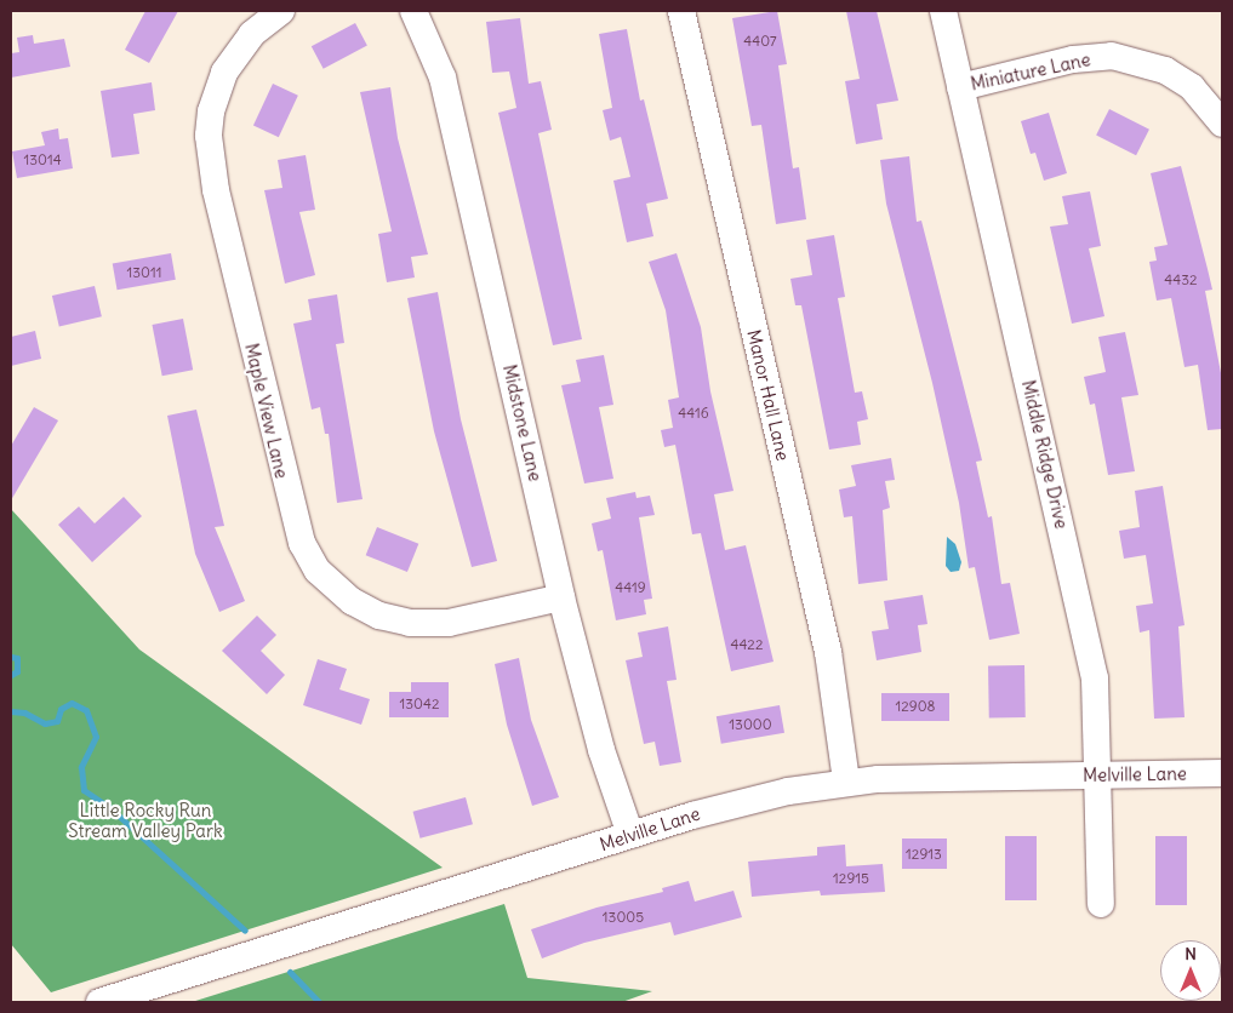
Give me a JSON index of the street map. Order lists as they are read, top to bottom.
{
  "streets": {
    "street": [
      "Miniature Lane",
      "Manor Hall Lane",
      "Maple View Lane",
      "Midstone Lane",
      "Middle Ridge Drive",
      "Melville Lane"
    ]
  },
  "crossings": [
    ["Miniature Lane", "Middle Ridge Drive"],
    ["Manor Hall Lane", "Melville Lane"],
    ["Maple View Lane", "Midstone Lane"],
    ["Midstone Lane", "Melville Lane"],
    ["Middle Ridge Drive", "Melville Lane"]
  ],
  "parks": ["Little Rocky Run Stream Valley Park"],
  "house_numbers": [
    "4407",
    "13014",
    "13011",
    "4432",
    "4416",
    "4419",
    "4422",
    "13042",
    "12908",
    "13000",
    "12913",
    "12915",
    "13005"
  ],
  "north": "top"
}
